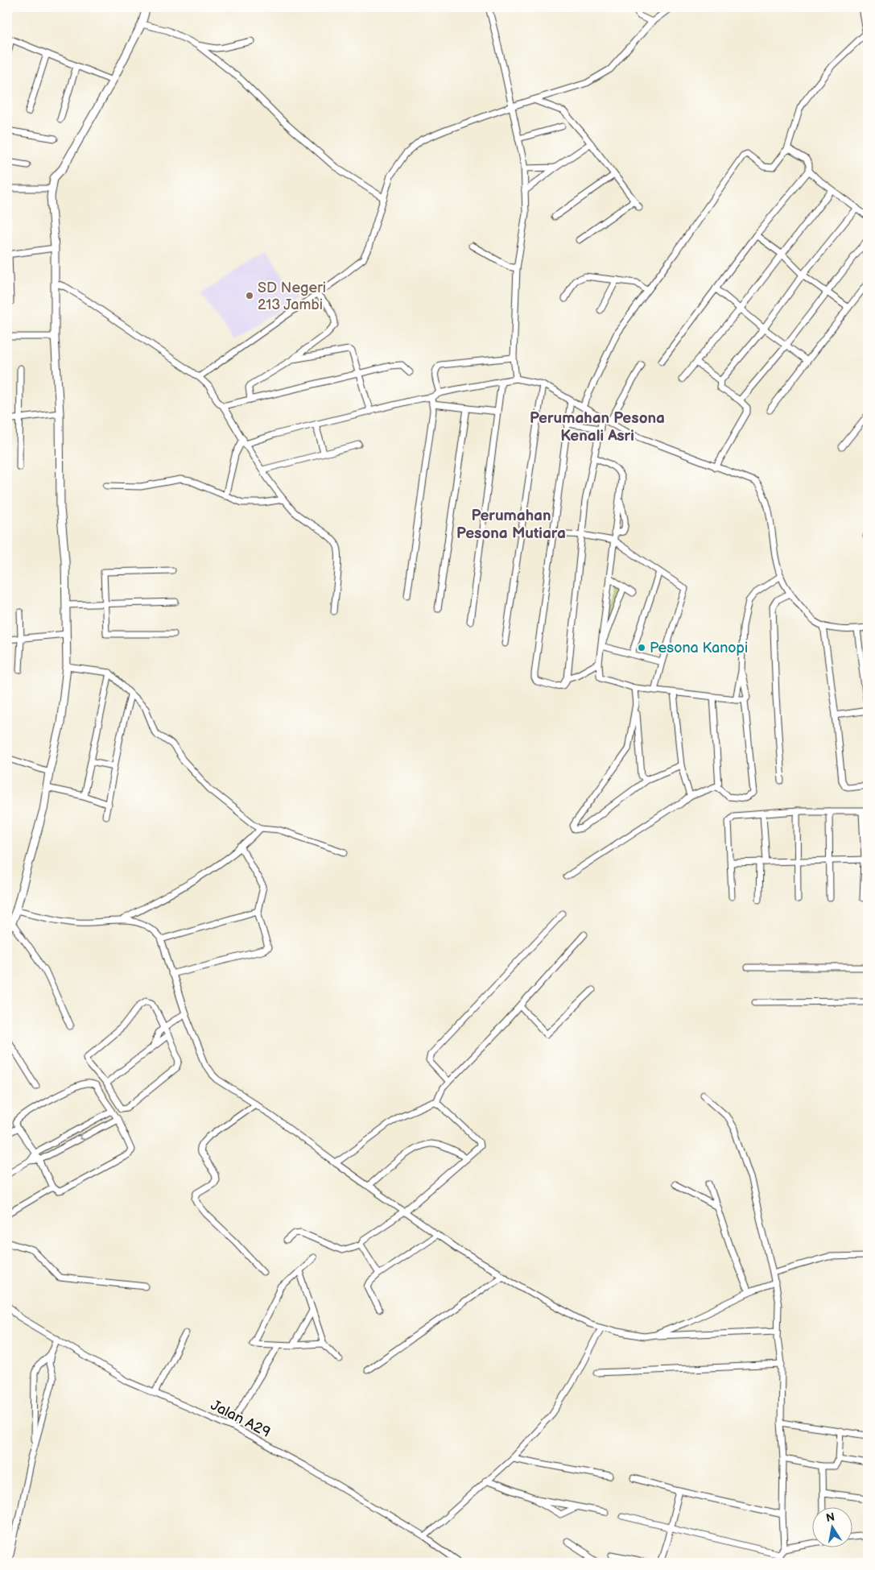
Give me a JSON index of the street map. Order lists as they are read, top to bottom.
{
  "streets": {
    "street": ["Jalan A29"]
  },
  "districts": ["Perumahan Pesona Kenali Asri", "Perumahan Pesona Mutiara"],
  "places": ["SD Negeri 213 Jambi", "Pesona Kanopi"],
  "north": "top"
}
